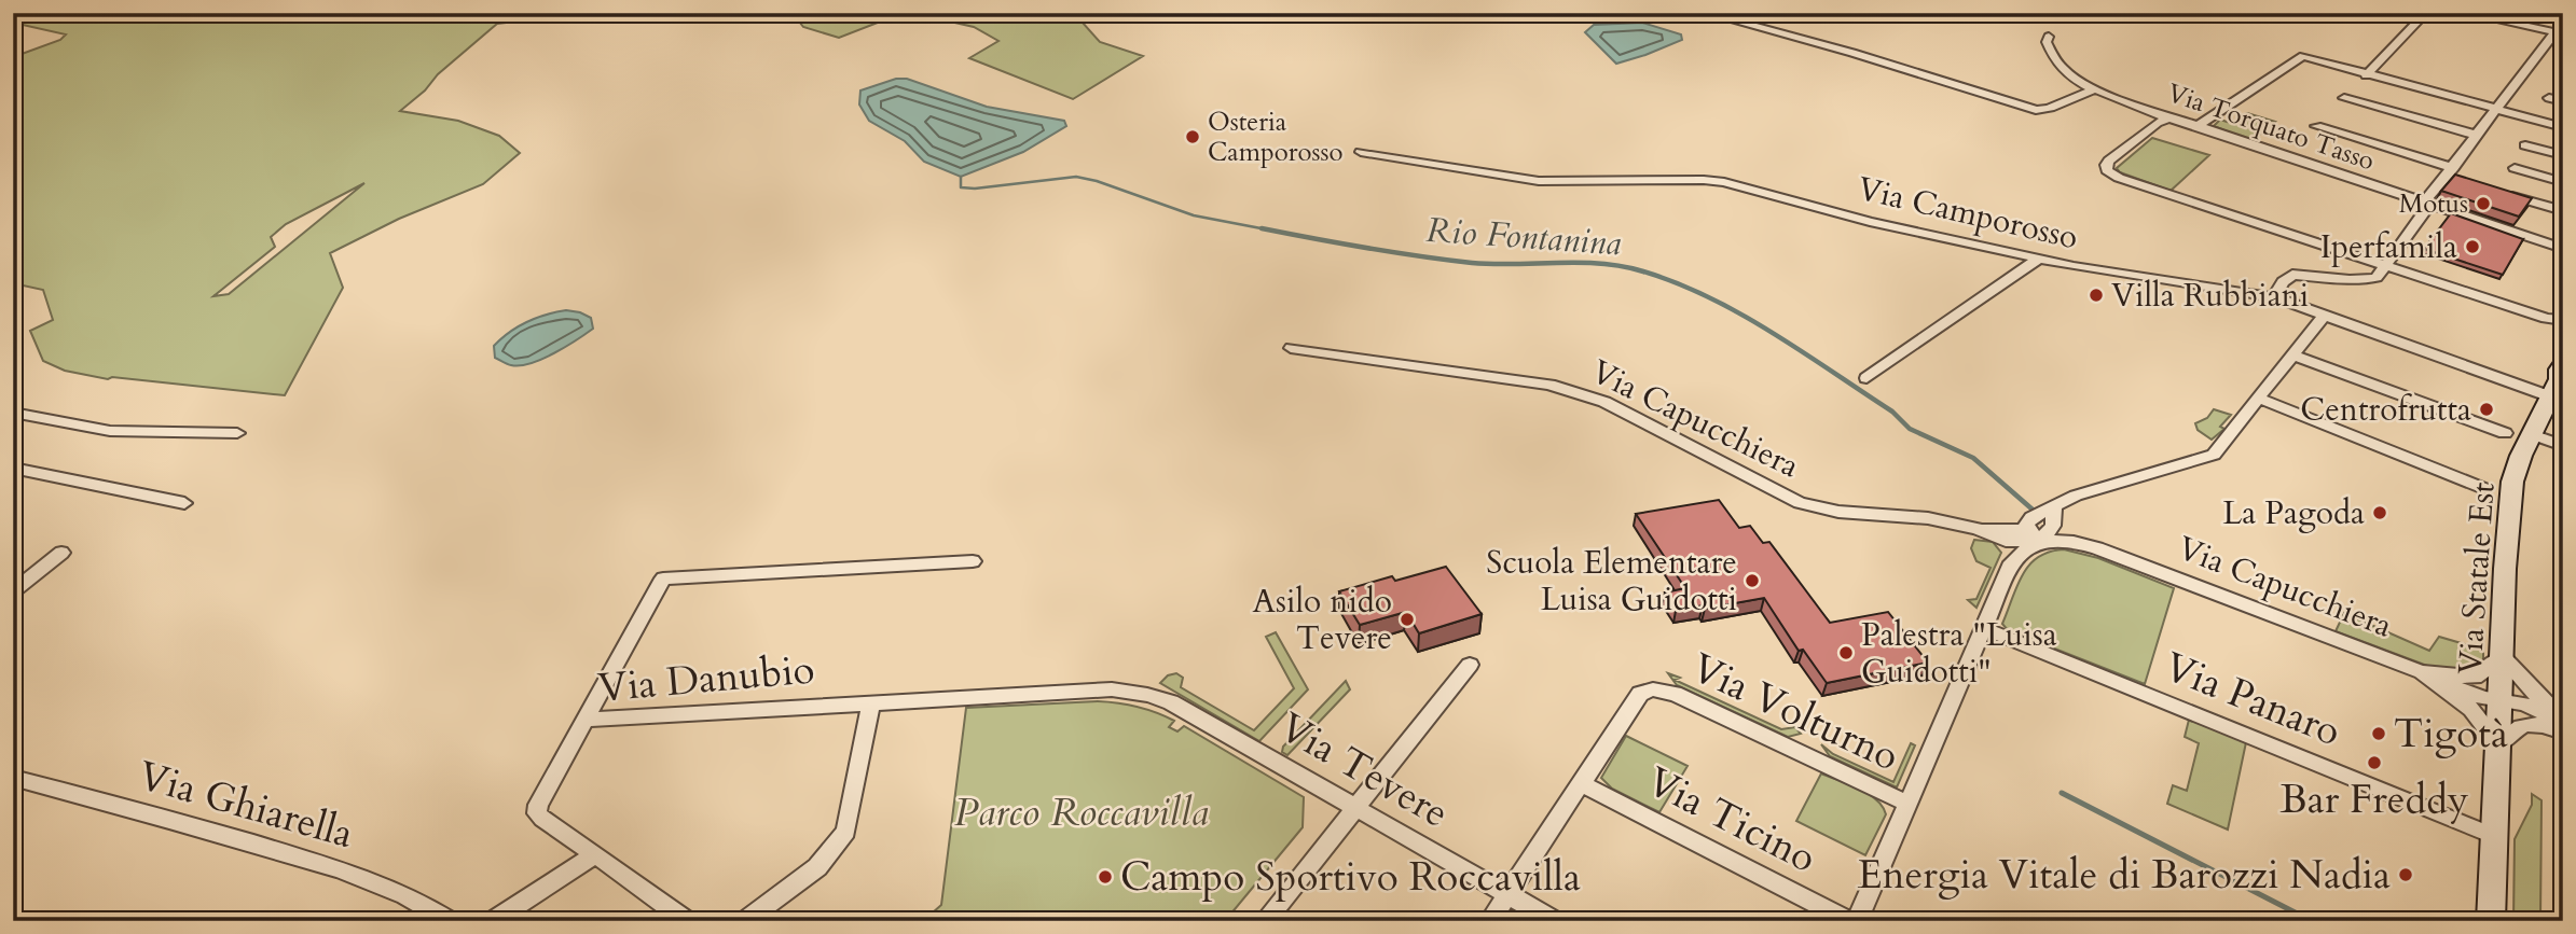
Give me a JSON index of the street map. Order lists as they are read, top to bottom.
{
  "streets": {
    "street": [
      "Via Torquato Tasso",
      "Via Camporosso",
      "Via Capucchiera",
      "Via Statale Est",
      "Via Danubio",
      "Via Panaro",
      "Via Volturno",
      "Via Tevere",
      "Via Ghiarella",
      "Via Ticino"
    ]
  },
  "crossings": [
    ["Via Camporosso", "Via Statale Est"],
    ["Via Capucchiera", "Via Statale Est"],
    ["Via Statale Est", "Via Panaro"],
    ["Via Danubio", "Via Tevere"],
    ["Via Volturno", "Via Ticino"]
  ],
  "water": ["Rio Fontanina"],
  "parks": ["Parco Roccavilla"],
  "places": [
    "Osteria Camporosso",
    "Motus",
    "Iperfamila",
    "Villa Rubbiani",
    "Centrofrutta",
    "La Pagoda",
    "Scuola Elementare Luisa Guidotti",
    "Asilo nido Tevere",
    "Palestra \"Luisa Guidotti\"",
    "Tigotà",
    "Bar Freddy",
    "Energia Vitale di Barozzi Nadia",
    "Campo Sportivo Roccavilla"
  ]
}
